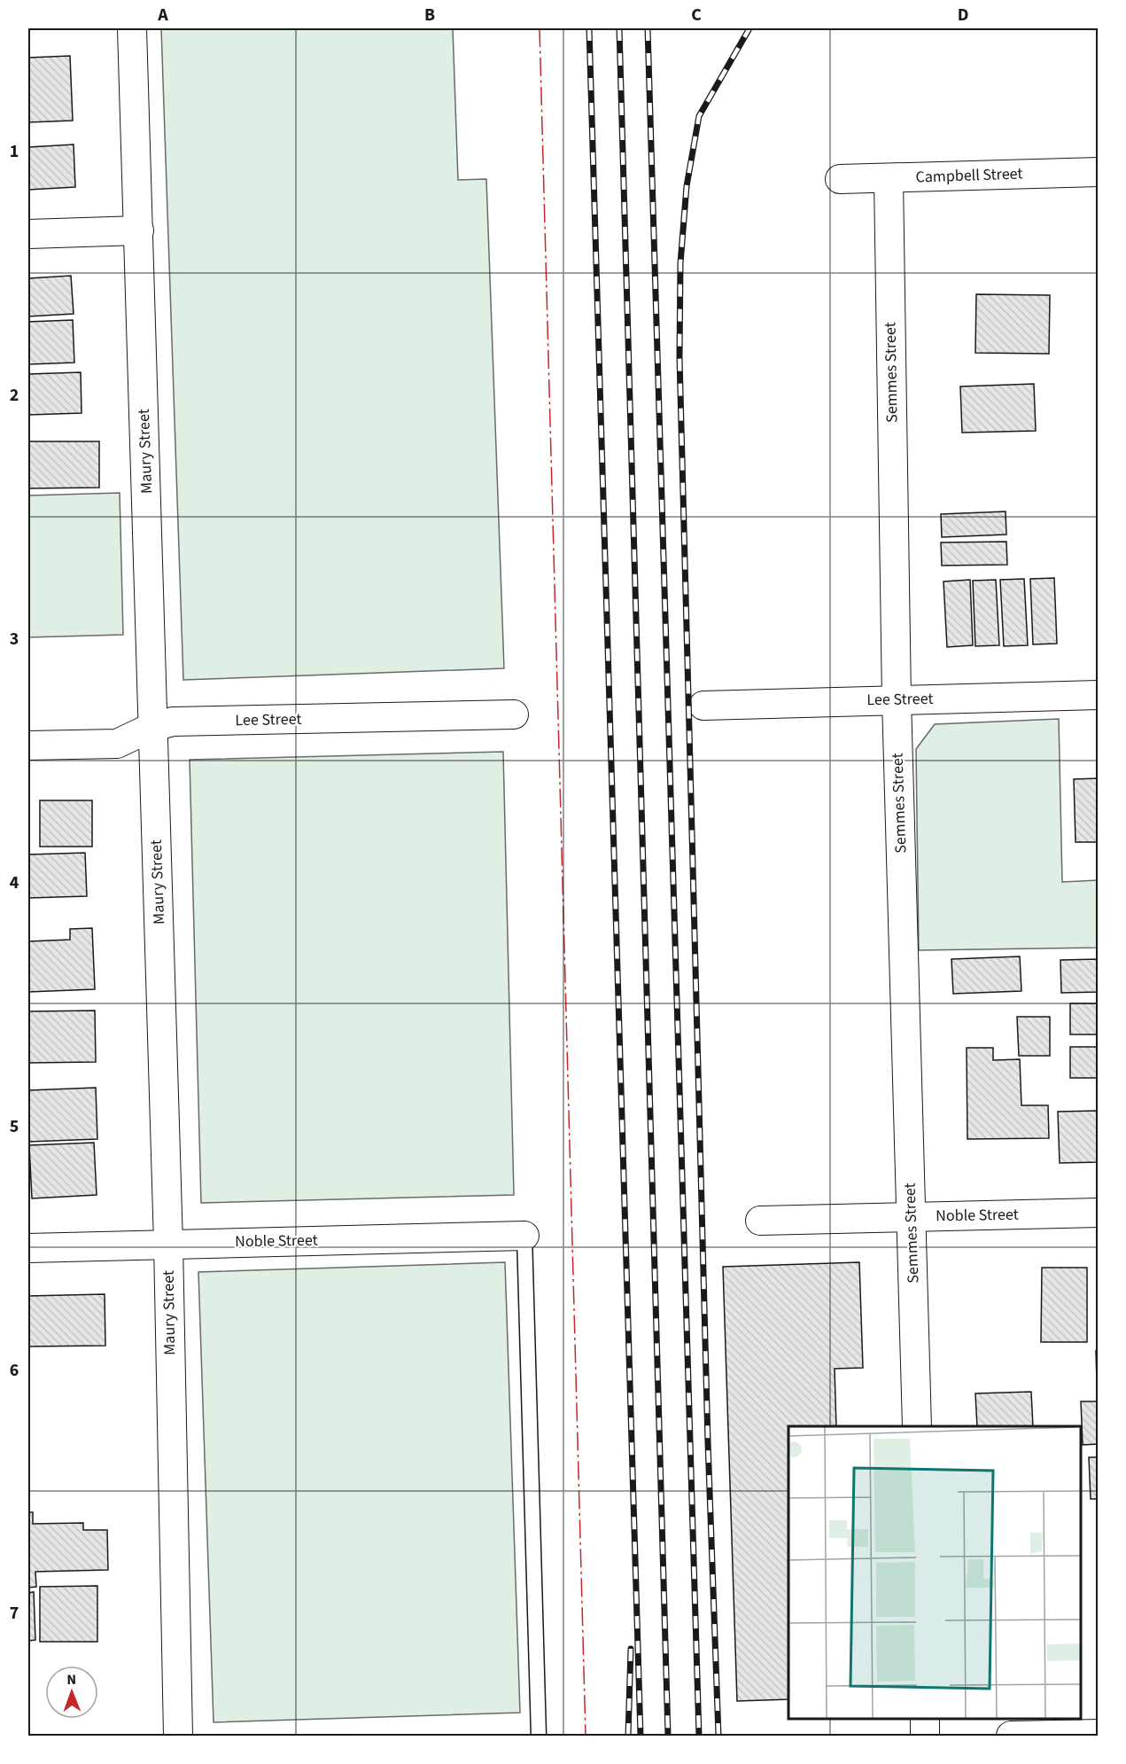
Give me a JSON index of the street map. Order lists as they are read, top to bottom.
{
  "streets": {
    "street": [
      "Campbell Street",
      "Semmes Street",
      "Maury Street",
      "Lee Street",
      "Noble Street"
    ]
  },
  "crossings": [
    ["Campbell Street", "Semmes Street"],
    ["Semmes Street", "Lee Street"],
    ["Semmes Street", "Noble Street"],
    ["Maury Street", "Lee Street"],
    ["Maury Street", "Noble Street"]
  ],
  "north": "top",
  "grid": {
    "columns": [
      "A",
      "B",
      "C",
      "D"
    ],
    "rows": [
      "1",
      "2",
      "3",
      "4",
      "5",
      "6",
      "7"
    ]
  }
}
